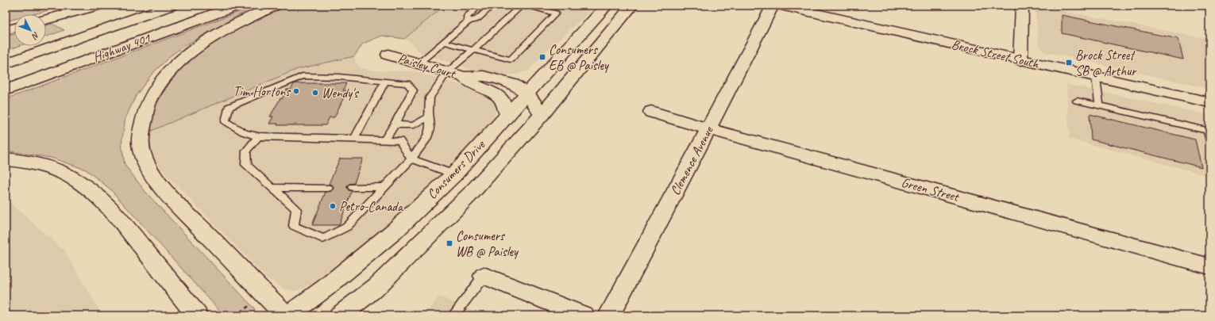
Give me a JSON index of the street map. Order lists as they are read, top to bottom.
{
  "streets": {
    "main road": [
      "Highway 401",
      "Brock Street South",
      "Paisley Court",
      "Clemence Avenue",
      "Consumers Drive",
      "Green Street"
    ]
  },
  "crossings": [
    ["Paisley Court", "Consumers Drive"],
    ["Clemence Avenue", "Green Street"]
  ],
  "places": {
    "transit": ["Consumers EB @ Paisley", "Brock Street SB @ Arthur", "Consumers WB @ Paisley"],
    "other": ["Tim Hortons", "Wendy's", "Petro-Canada"]
  },
  "north": "bottom right"
}
